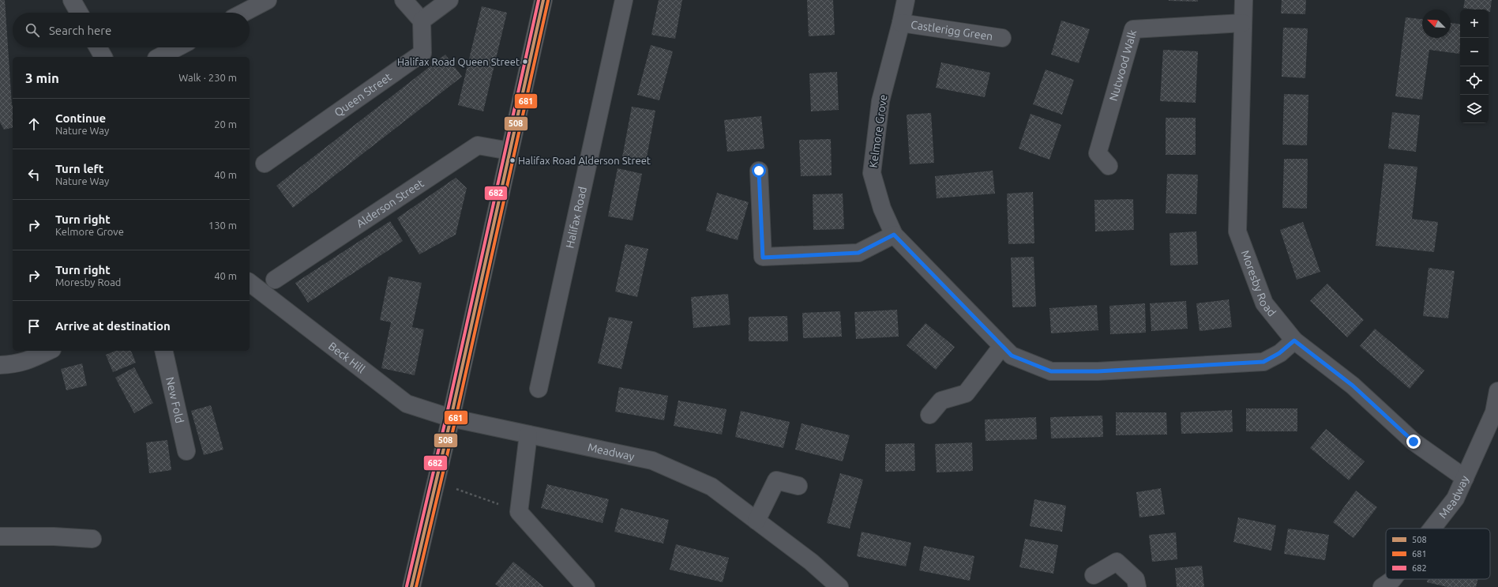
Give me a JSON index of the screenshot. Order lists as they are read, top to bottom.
{
  "streets": {
    "street": [
      "Castlerigg Green",
      "Nutwood Walk",
      "Queen Street",
      "Kelmore Grove",
      "Alderson Street",
      "Halifax Road",
      "Moresby Road",
      "Beck Hill",
      "New Fold",
      "Meadway"
    ]
  },
  "crossings": [
    ["Castlerigg Green", "Kelmore Grove"],
    ["Nutwood Walk", "Moresby Road"],
    ["Kelmore Grove", "Moresby Road"],
    ["Moresby Road", "Meadway"],
    ["Beck Hill", "Meadway"]
  ],
  "places": ["Halifax Road Queen Street", "Halifax Road Alderson Street"],
  "lines": ["transit line 508", "transit line 682", "transit line 681"],
  "legend": ["508", "681", "682"],
  "north": "top left",
  "page": {
    "map_buttons": ["+", "−"],
    "search": "Search here",
    "heading": ["3 min", "Walk · 230 m"],
    "list": [
      ["Continue", "Nature Way", "20 m"],
      ["Turn left", "Nature Way", "40 m"],
      ["Turn right", "Kelmore Grove", "130 m"],
      ["Turn right", "Moresby Road", "40 m"],
      "Arrive at destination"
    ]
  }
}
